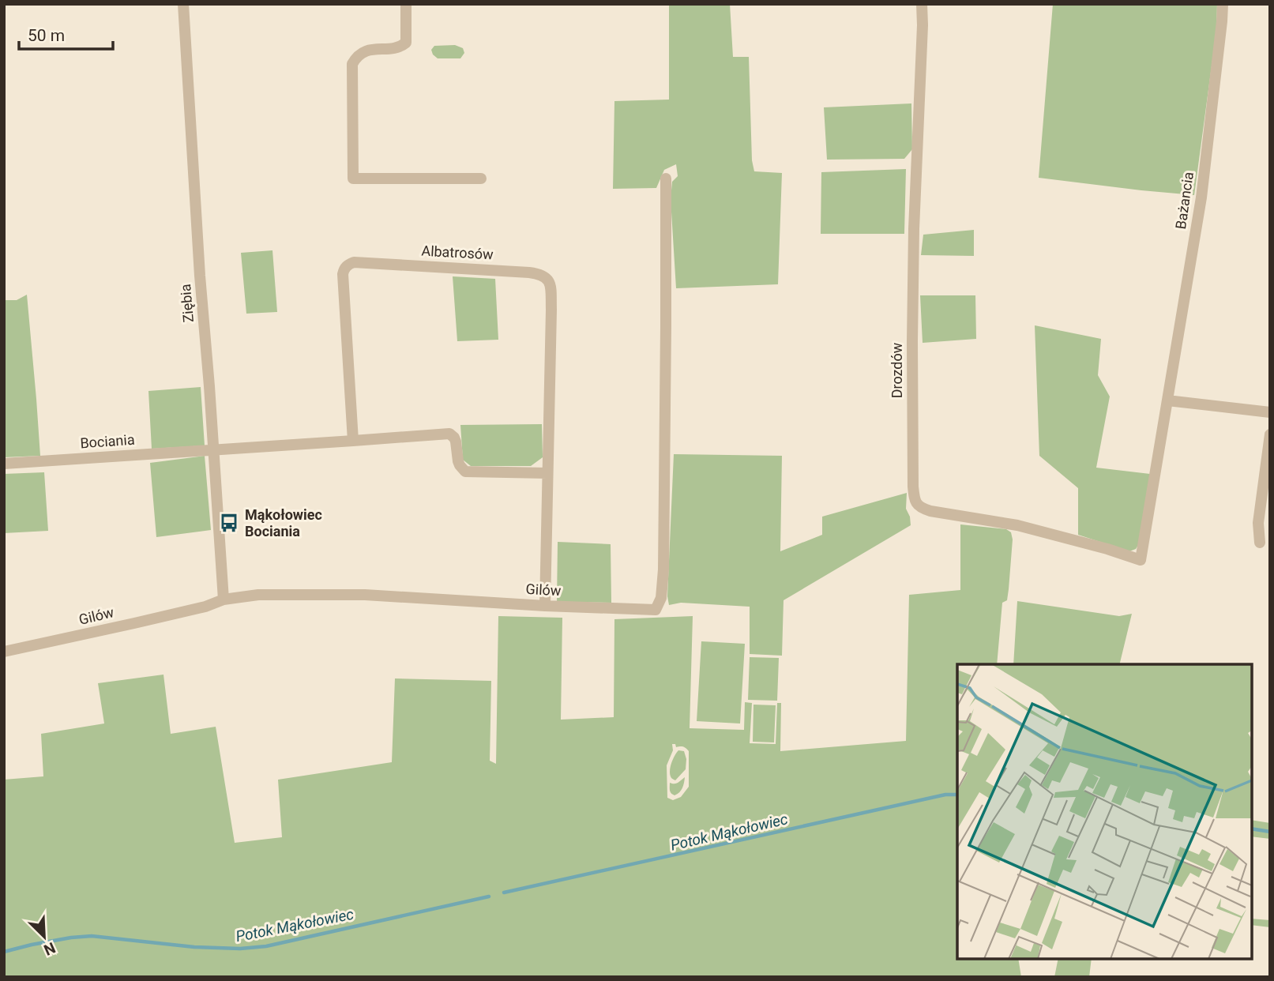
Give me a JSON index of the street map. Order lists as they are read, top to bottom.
{
  "streets": {
    "street": [
      "Bażancia",
      "Albatrosów",
      "Ziębia",
      "Drozdów",
      "Bociania",
      "Gilów"
    ]
  },
  "crossings": [
    ["Bażancia", "Drozdów"],
    ["Albatrosów", "Gilów"],
    ["Ziębia", "Bociania"],
    ["Ziębia", "Gilów"]
  ],
  "water": ["Potok Mąkołowiec"],
  "places": {
    "bus stop": ["Mąkołowiec Bociania"]
  },
  "scale_bar": "50 m",
  "north": "bottom right"
}
